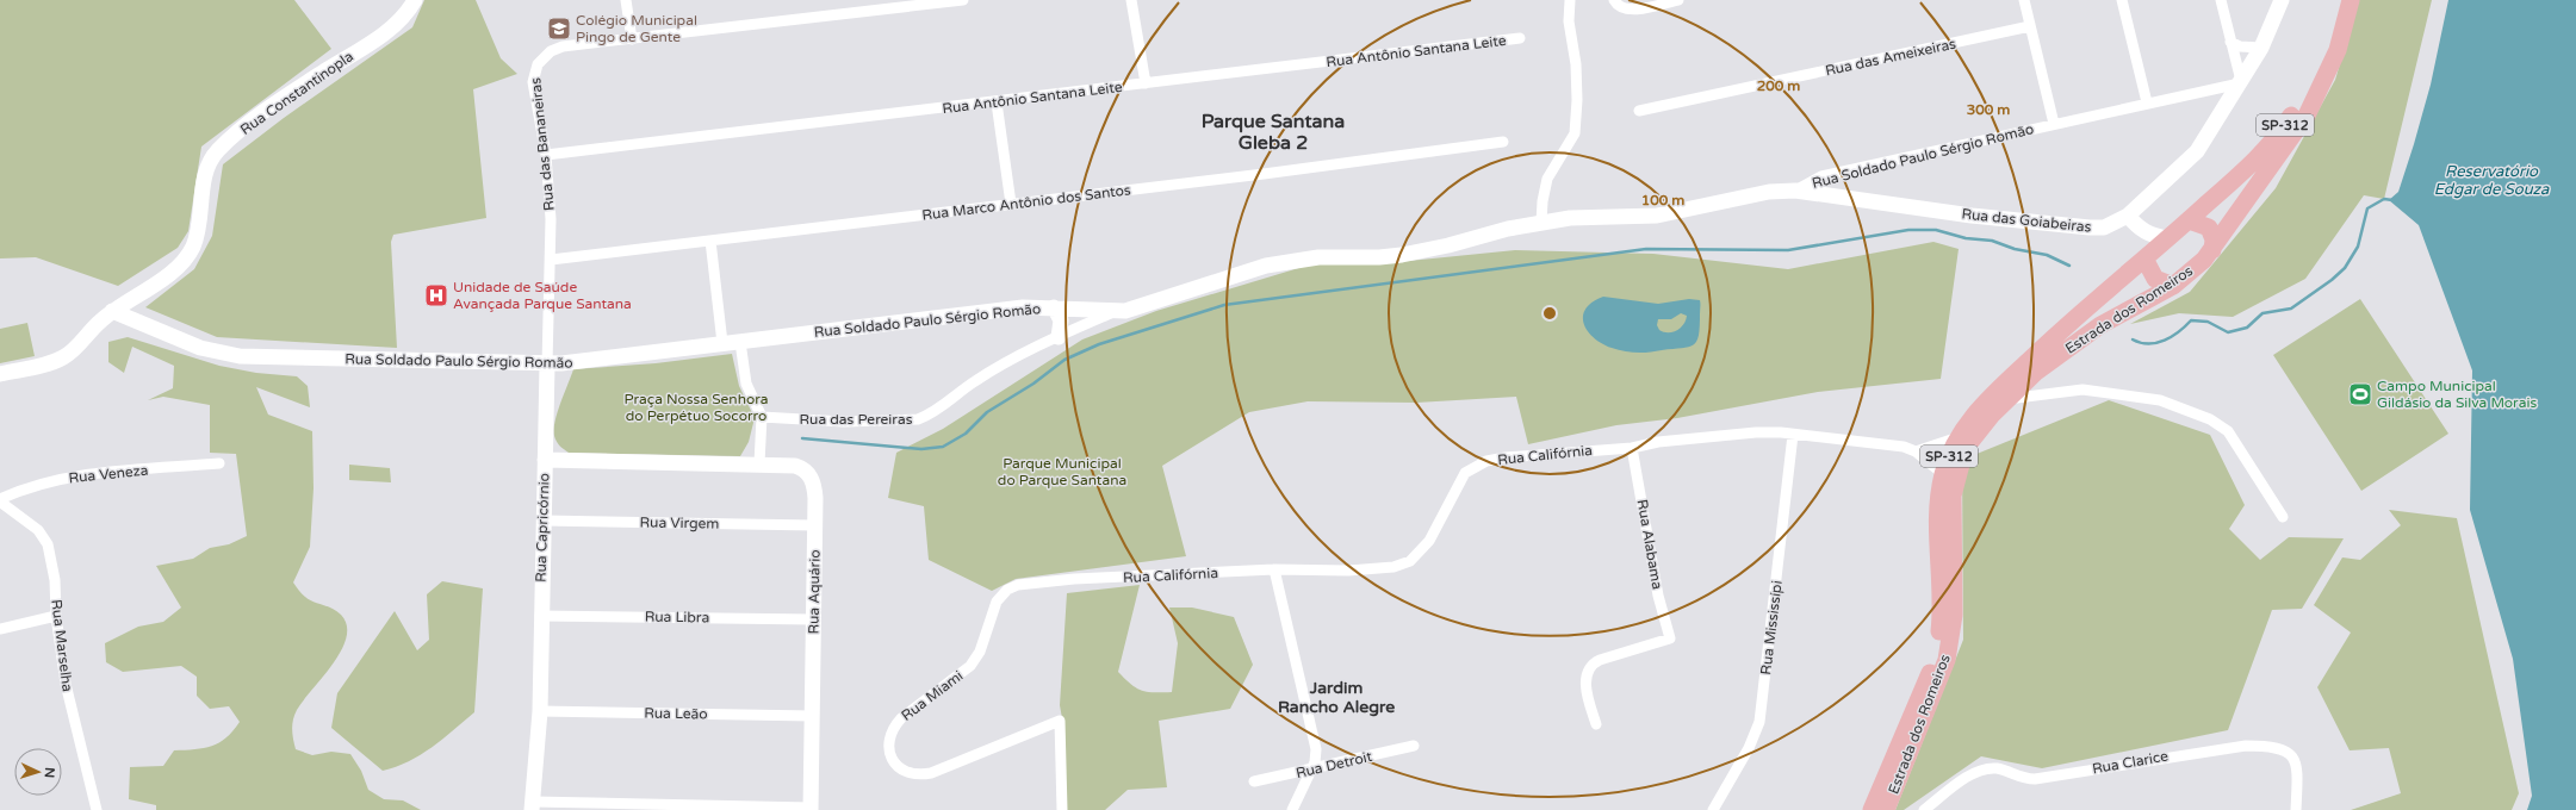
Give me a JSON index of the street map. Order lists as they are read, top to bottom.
{
  "streets": {
    "main road": ["SP-312", "Estrada dos Romeiros"],
    "street": [
      "Rua Antônio Santana Leite",
      "Rua das Ameixeiras",
      "Rua Constantinopla",
      "Rua das Bananeiras",
      "Rua Soldado Paulo Sérgio Romão",
      "Rua Marco Antônio dos Santos",
      "Rua das Goiabeiras",
      "Rua das Pereiras",
      "Rua Califórnia",
      "Rua Veneza",
      "Rua Virgem",
      "Rua Capricórnio",
      "Rua Alabama",
      "Rua Aquário",
      "Rua Libra",
      "Rua Mississípi",
      "Rua Marselha",
      "Rua Miami",
      "Rua Leão",
      "Rua Clarice",
      "Rua Detroit"
    ]
  },
  "crossings": [
    ["Rua Antônio Santana Leite", "Rua das Bananeiras"],
    ["Rua Constantinopla", "Rua Soldado Paulo Sérgio Romão"],
    ["Rua das Bananeiras", "Rua Soldado Paulo Sérgio Romão"],
    ["Rua das Bananeiras", "Rua Marco Antônio dos Santos"],
    ["Rua das Bananeiras", "Rua Capricórnio"],
    ["Rua Soldado Paulo Sérgio Romão", "Rua das Goiabeiras"],
    ["Rua Soldado Paulo Sérgio Romão", "Rua das Pereiras"],
    ["Estrada dos Romeiros", "Rua Califórnia"],
    ["Rua Califórnia", "Rua Alabama"],
    ["Rua Califórnia", "Rua Mississípi"],
    ["Rua Califórnia", "Rua Miami"],
    ["Rua Veneza", "Rua Marselha"],
    ["Rua Virgem", "Rua Capricórnio"],
    ["Rua Virgem", "Rua Aquário"],
    ["Rua Capricórnio", "Rua Aquário"],
    ["Rua Capricórnio", "Rua Libra"],
    ["Rua Capricórnio", "Rua Leão"],
    ["Rua Aquário", "Rua Libra"],
    ["Rua Aquário", "Rua Leão"]
  ],
  "districts": ["Parque Santana Gleba 2", "Jardim Rancho Alegre"],
  "water": ["Reservatório Edgar de Souza"],
  "parks": ["Praça Nossa Senhora do Perpétuo Socorro", "Parque Municipal do Parque Santana"],
  "places": {
    "school or university": ["Colégio Municipal Pingo de Gente"],
    "hospital": ["Unidade de Saúde Avançada Parque Santana"],
    "sports": ["Campo Municipal Gildásio da Silva Morais"]
  },
  "north": "right",
  "rings": ["200 m", "300 m", "100 m"]
}
